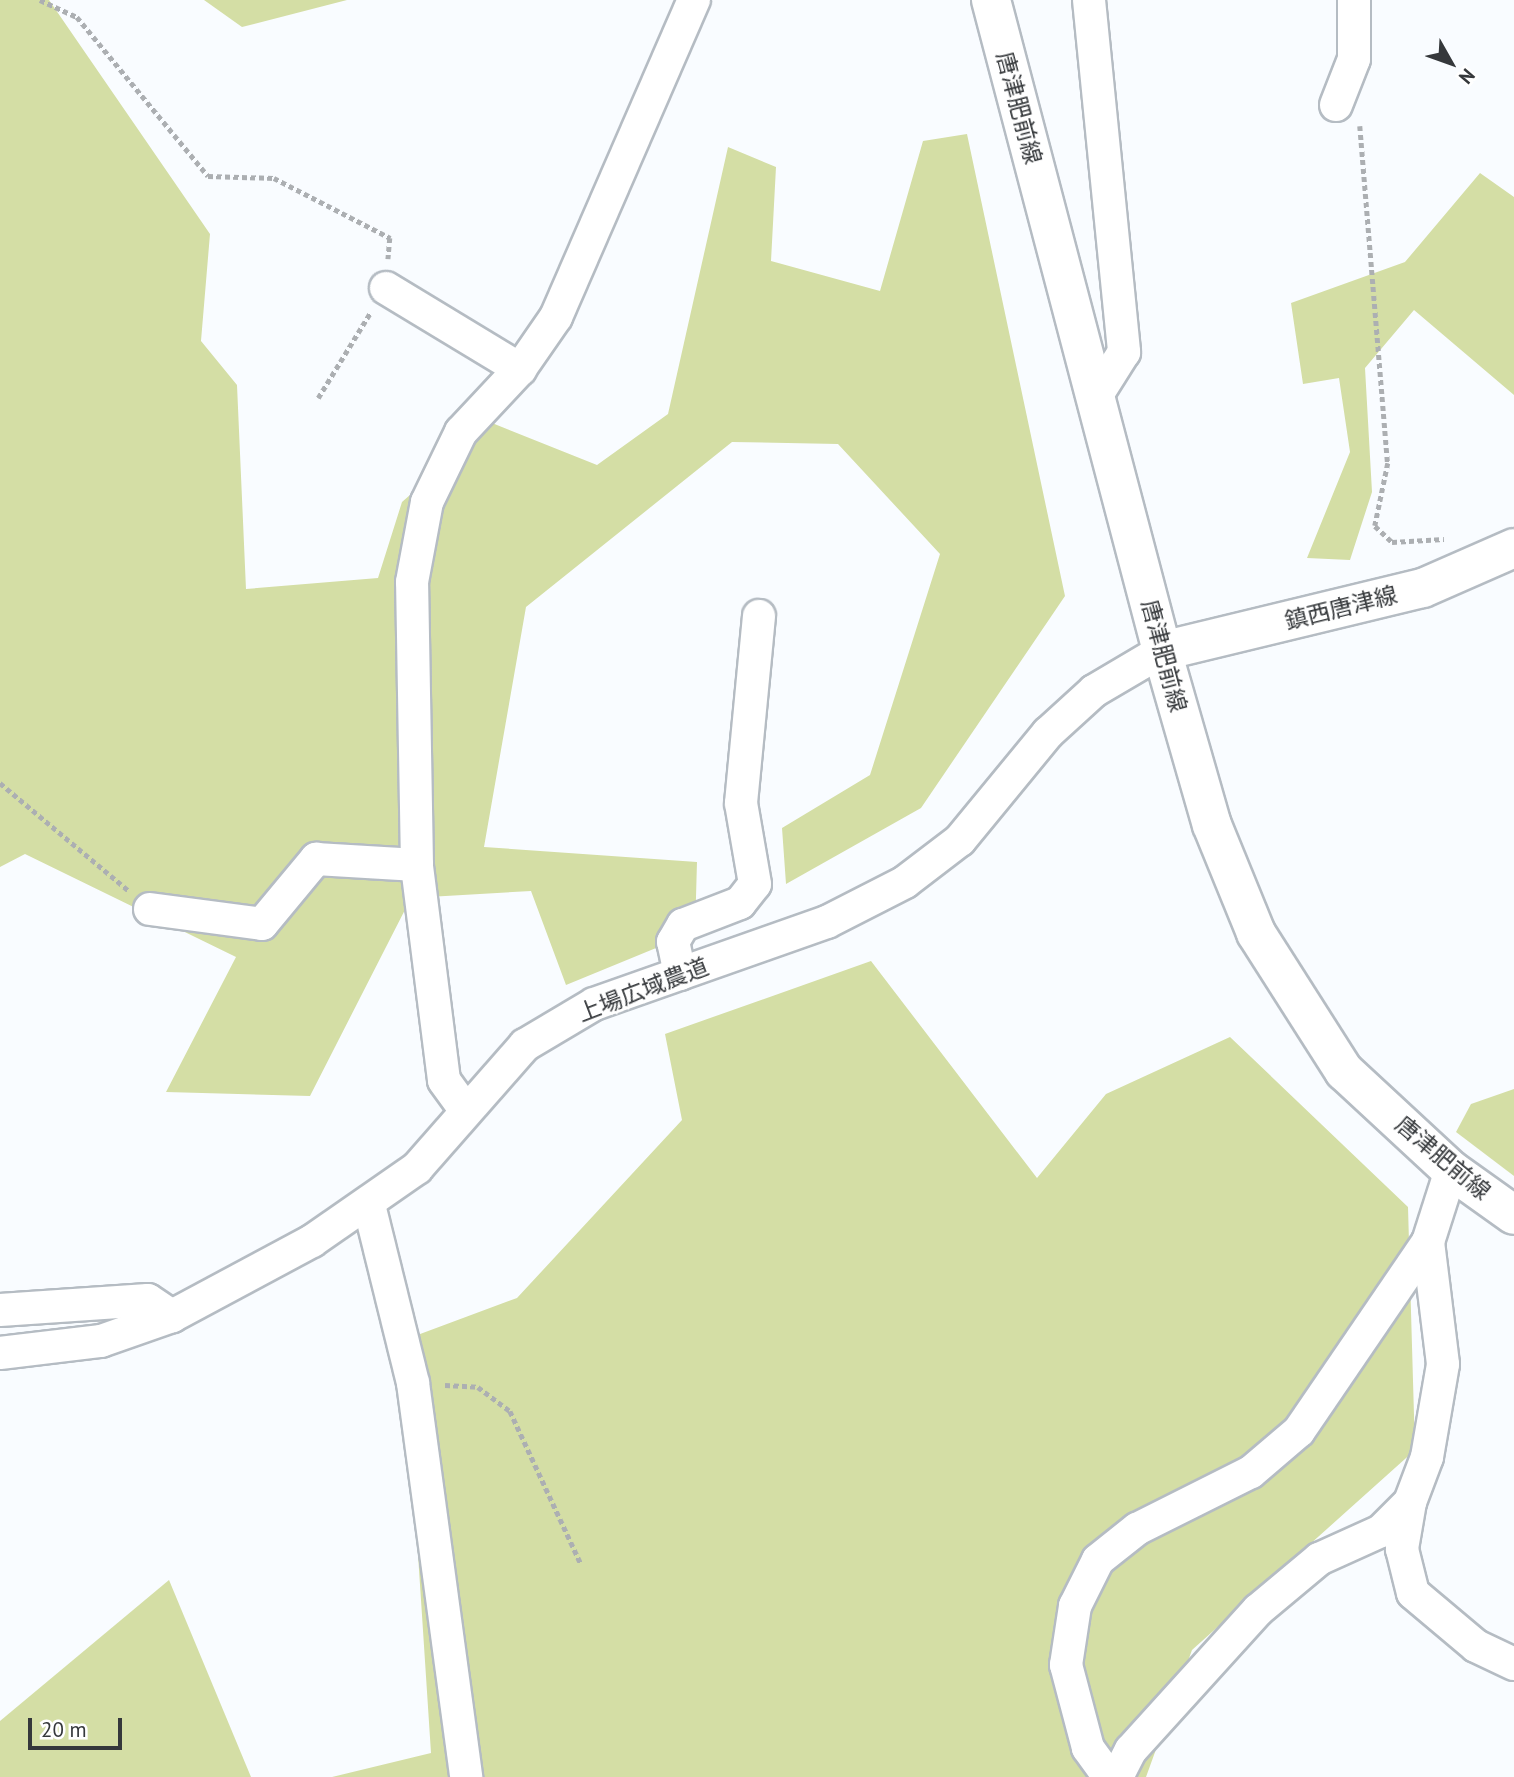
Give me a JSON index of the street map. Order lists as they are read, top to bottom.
{
  "streets": {
    "main road": ["唐津肥前線", "鎮西唐津線"],
    "street": ["上場広域農道"]
  },
  "crossings": [
    ["唐津肥前線", "鎮西唐津線"],
    ["唐津肥前線", "上場広域農道"],
    ["鎮西唐津線", "上場広域農道"]
  ],
  "scale_bar": "20 m",
  "north": "bottom right"
}
